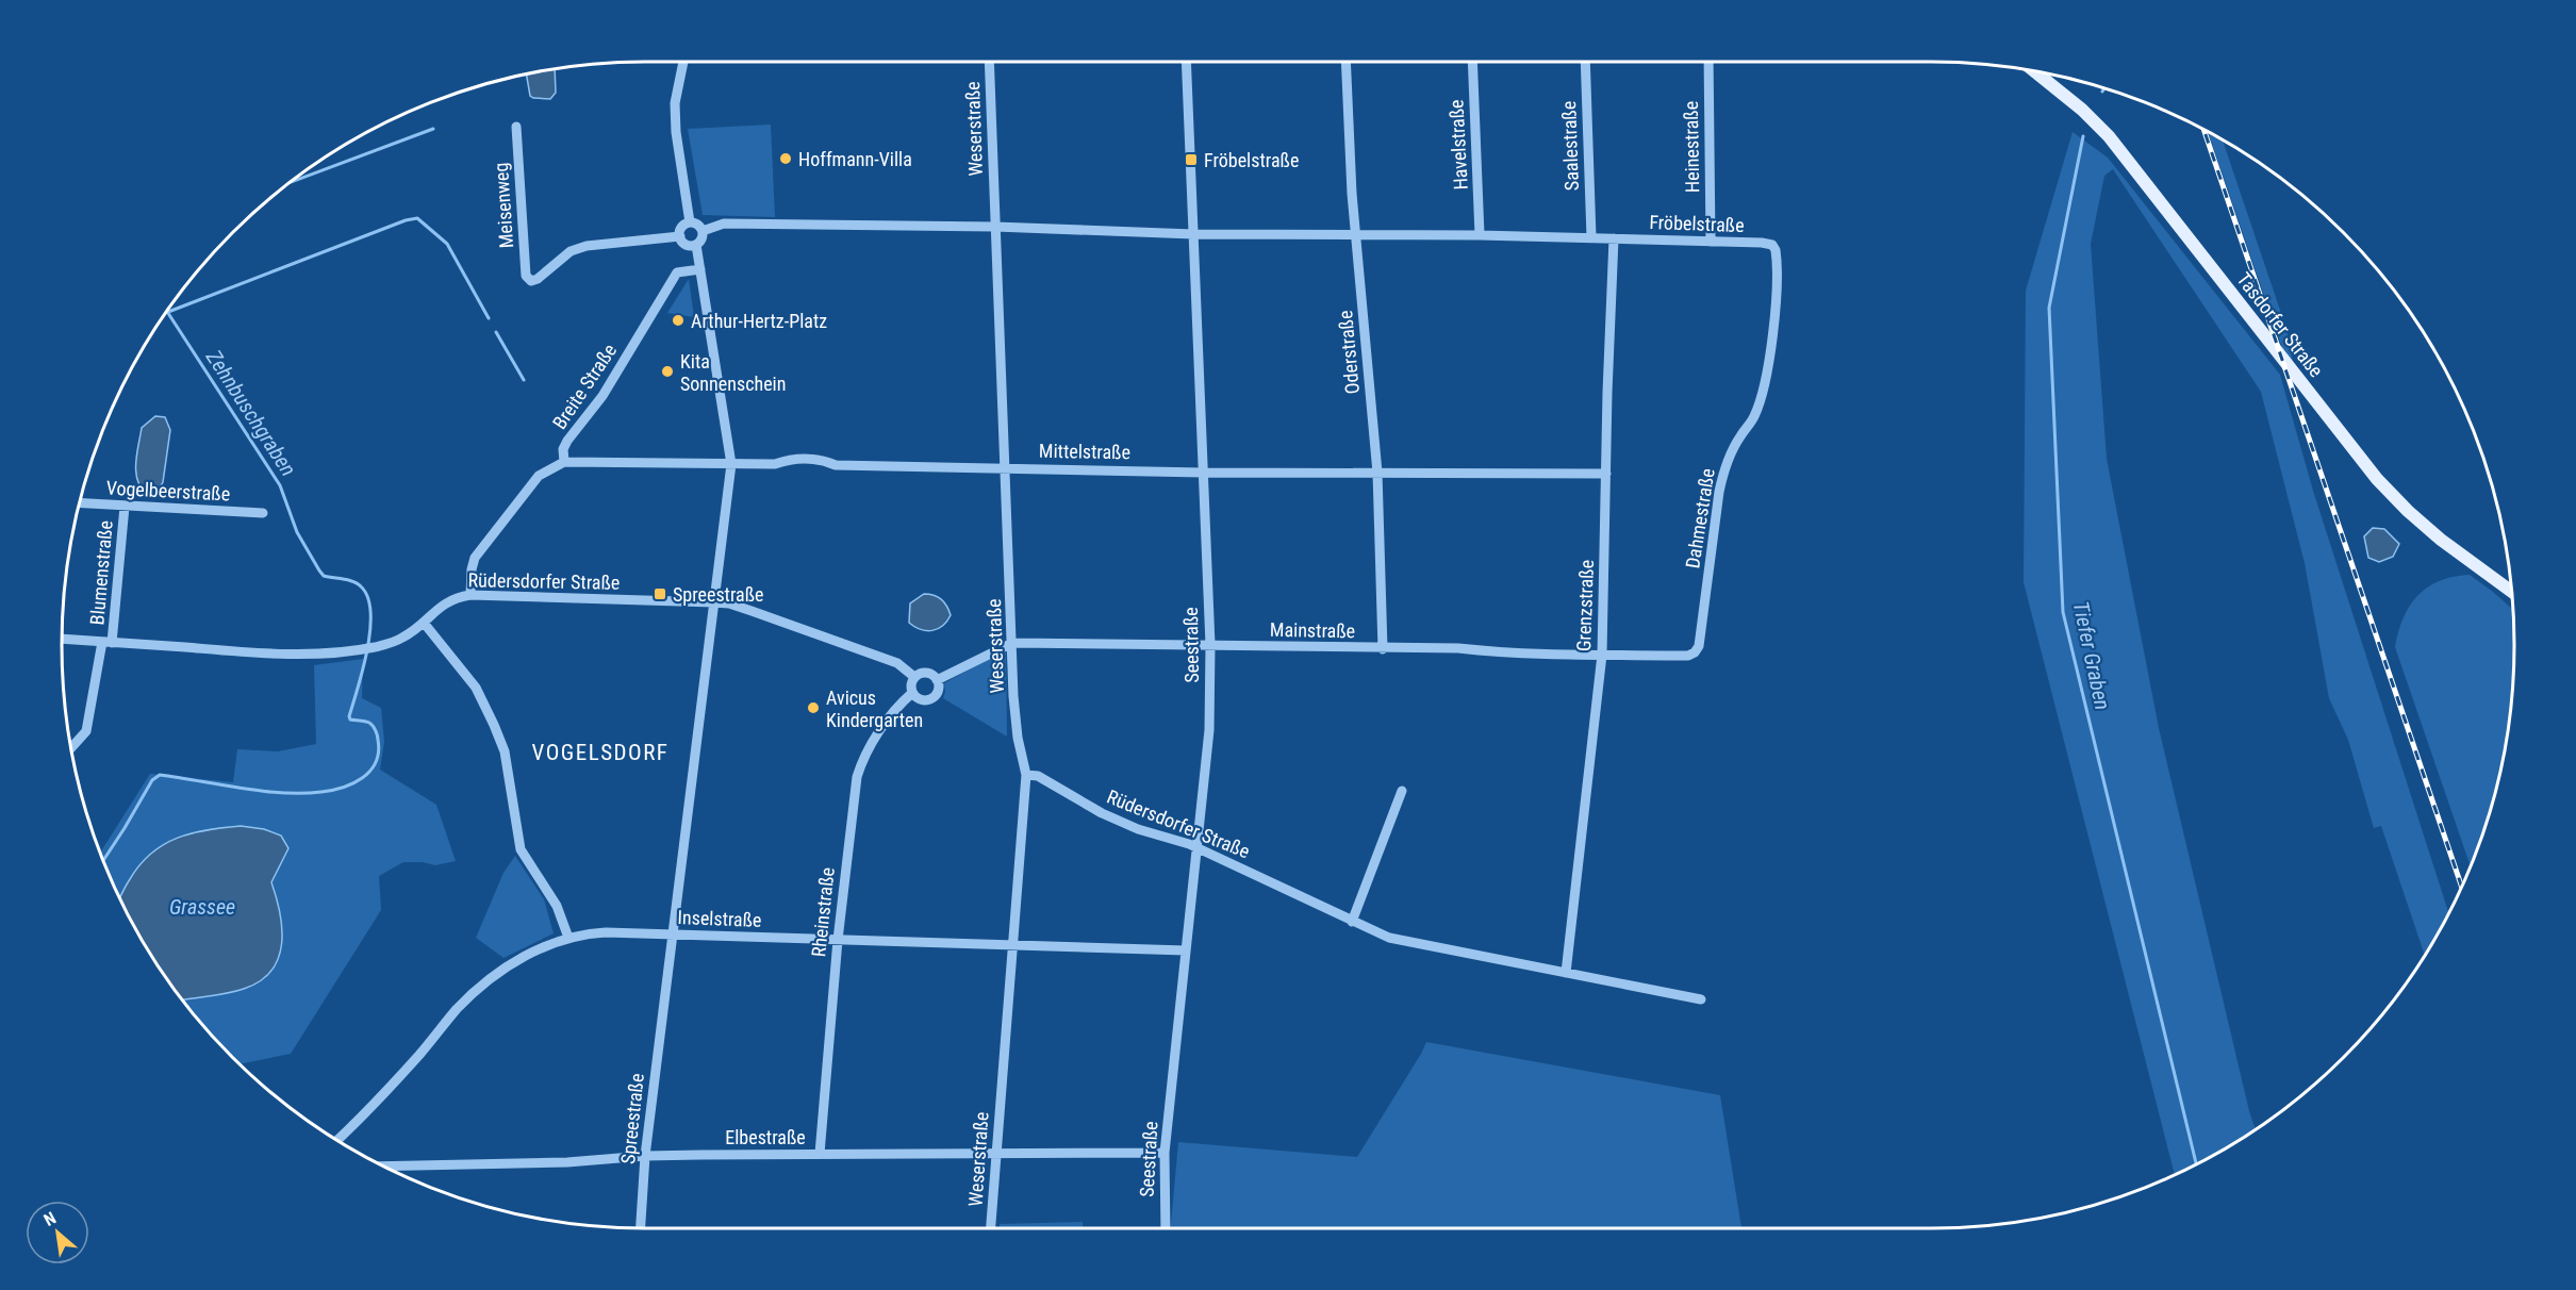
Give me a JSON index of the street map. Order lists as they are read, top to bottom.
{
  "streets": {
    "main road": ["Tasdorfer Straße"],
    "street": [
      "Weserstraße",
      "Havelstraße",
      "Saalestraße",
      "Heinestraße",
      "Meisenweg",
      "Fröbelstraße",
      "Oderstraße",
      "Breite Straße",
      "Mittelstraße",
      "Vogelbeerstraße",
      "Dahmestraße",
      "Blumenstraße",
      "Rüdersdorfer Straße",
      "Grenzstraße",
      "Mainstraße",
      "Seestraße",
      "Rheinstraße",
      "Inselstraße",
      "Spreestraße",
      "Elbestraße"
    ]
  },
  "crossings": [
    ["Weserstraße", "Fröbelstraße"],
    ["Weserstraße", "Mittelstraße"],
    ["Weserstraße", "Rüdersdorfer Straße"],
    ["Weserstraße", "Mainstraße"],
    ["Weserstraße", "Inselstraße"],
    ["Weserstraße", "Elbestraße"],
    ["Havelstraße", "Fröbelstraße"],
    ["Saalestraße", "Fröbelstraße"],
    ["Heinestraße", "Fröbelstraße"],
    ["Meisenweg", "Fröbelstraße"],
    ["Meisenweg", "Spreestraße"],
    ["Fröbelstraße", "Oderstraße"],
    ["Fröbelstraße", "Dahmestraße"],
    ["Fröbelstraße", "Grenzstraße"],
    ["Fröbelstraße", "Seestraße"],
    ["Fröbelstraße", "Spreestraße"],
    ["Oderstraße", "Mittelstraße"],
    ["Oderstraße", "Mainstraße"],
    ["Breite Straße", "Mittelstraße"],
    ["Breite Straße", "Rüdersdorfer Straße"],
    ["Breite Straße", "Spreestraße"],
    ["Mittelstraße", "Grenzstraße"],
    ["Mittelstraße", "Seestraße"],
    ["Mittelstraße", "Spreestraße"],
    ["Vogelbeerstraße", "Blumenstraße"],
    ["Dahmestraße", "Mainstraße"],
    ["Blumenstraße", "Rüdersdorfer Straße"],
    ["Rüdersdorfer Straße", "Grenzstraße"],
    ["Rüdersdorfer Straße", "Mainstraße"],
    ["Rüdersdorfer Straße", "Seestraße"],
    ["Rüdersdorfer Straße", "Rheinstraße"],
    ["Rüdersdorfer Straße", "Spreestraße"],
    ["Grenzstraße", "Mainstraße"],
    ["Mainstraße", "Seestraße"],
    ["Mainstraße", "Rheinstraße"],
    ["Seestraße", "Inselstraße"],
    ["Seestraße", "Elbestraße"],
    ["Rheinstraße", "Inselstraße"],
    ["Rheinstraße", "Elbestraße"],
    ["Inselstraße", "Spreestraße"],
    ["Spreestraße", "Elbestraße"]
  ],
  "districts": ["VOGELSDORF"],
  "water": ["Zehnbuschgraben", "Tiefer Graben", "Grassee"],
  "places": {
    "other": [
      "Hoffmann-Villa",
      "Arthur-Hertz-Platz",
      "Kita Sonnenschein",
      "Avicus Kindergarten"
    ],
    "transit": ["Fröbelstraße", "Spreestraße"]
  },
  "north": "top left"
}
